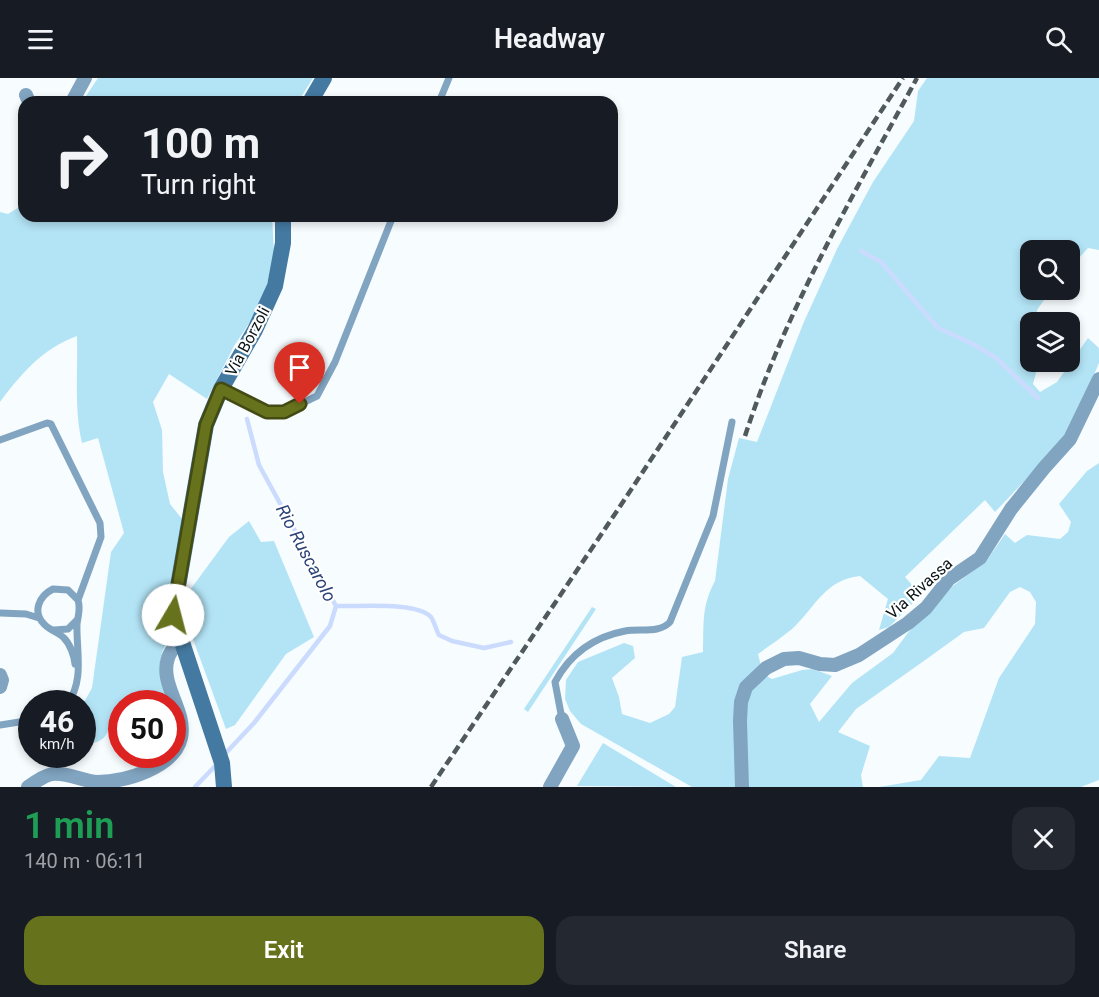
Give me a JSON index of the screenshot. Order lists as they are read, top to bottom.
{
  "streets": {
    "main road": ["Via Borzoli"],
    "street": ["Via Rivassa"]
  },
  "water": ["Rio Ruscarolo"],
  "page": {
    "header": "Headway",
    "turn": ["100 m", "Turn right"],
    "speed": "46 km/h",
    "limit": "50",
    "heading": ["1 min", "140 m · 06:11"],
    "buttons": ["Exit", "Share"]
  }
}
